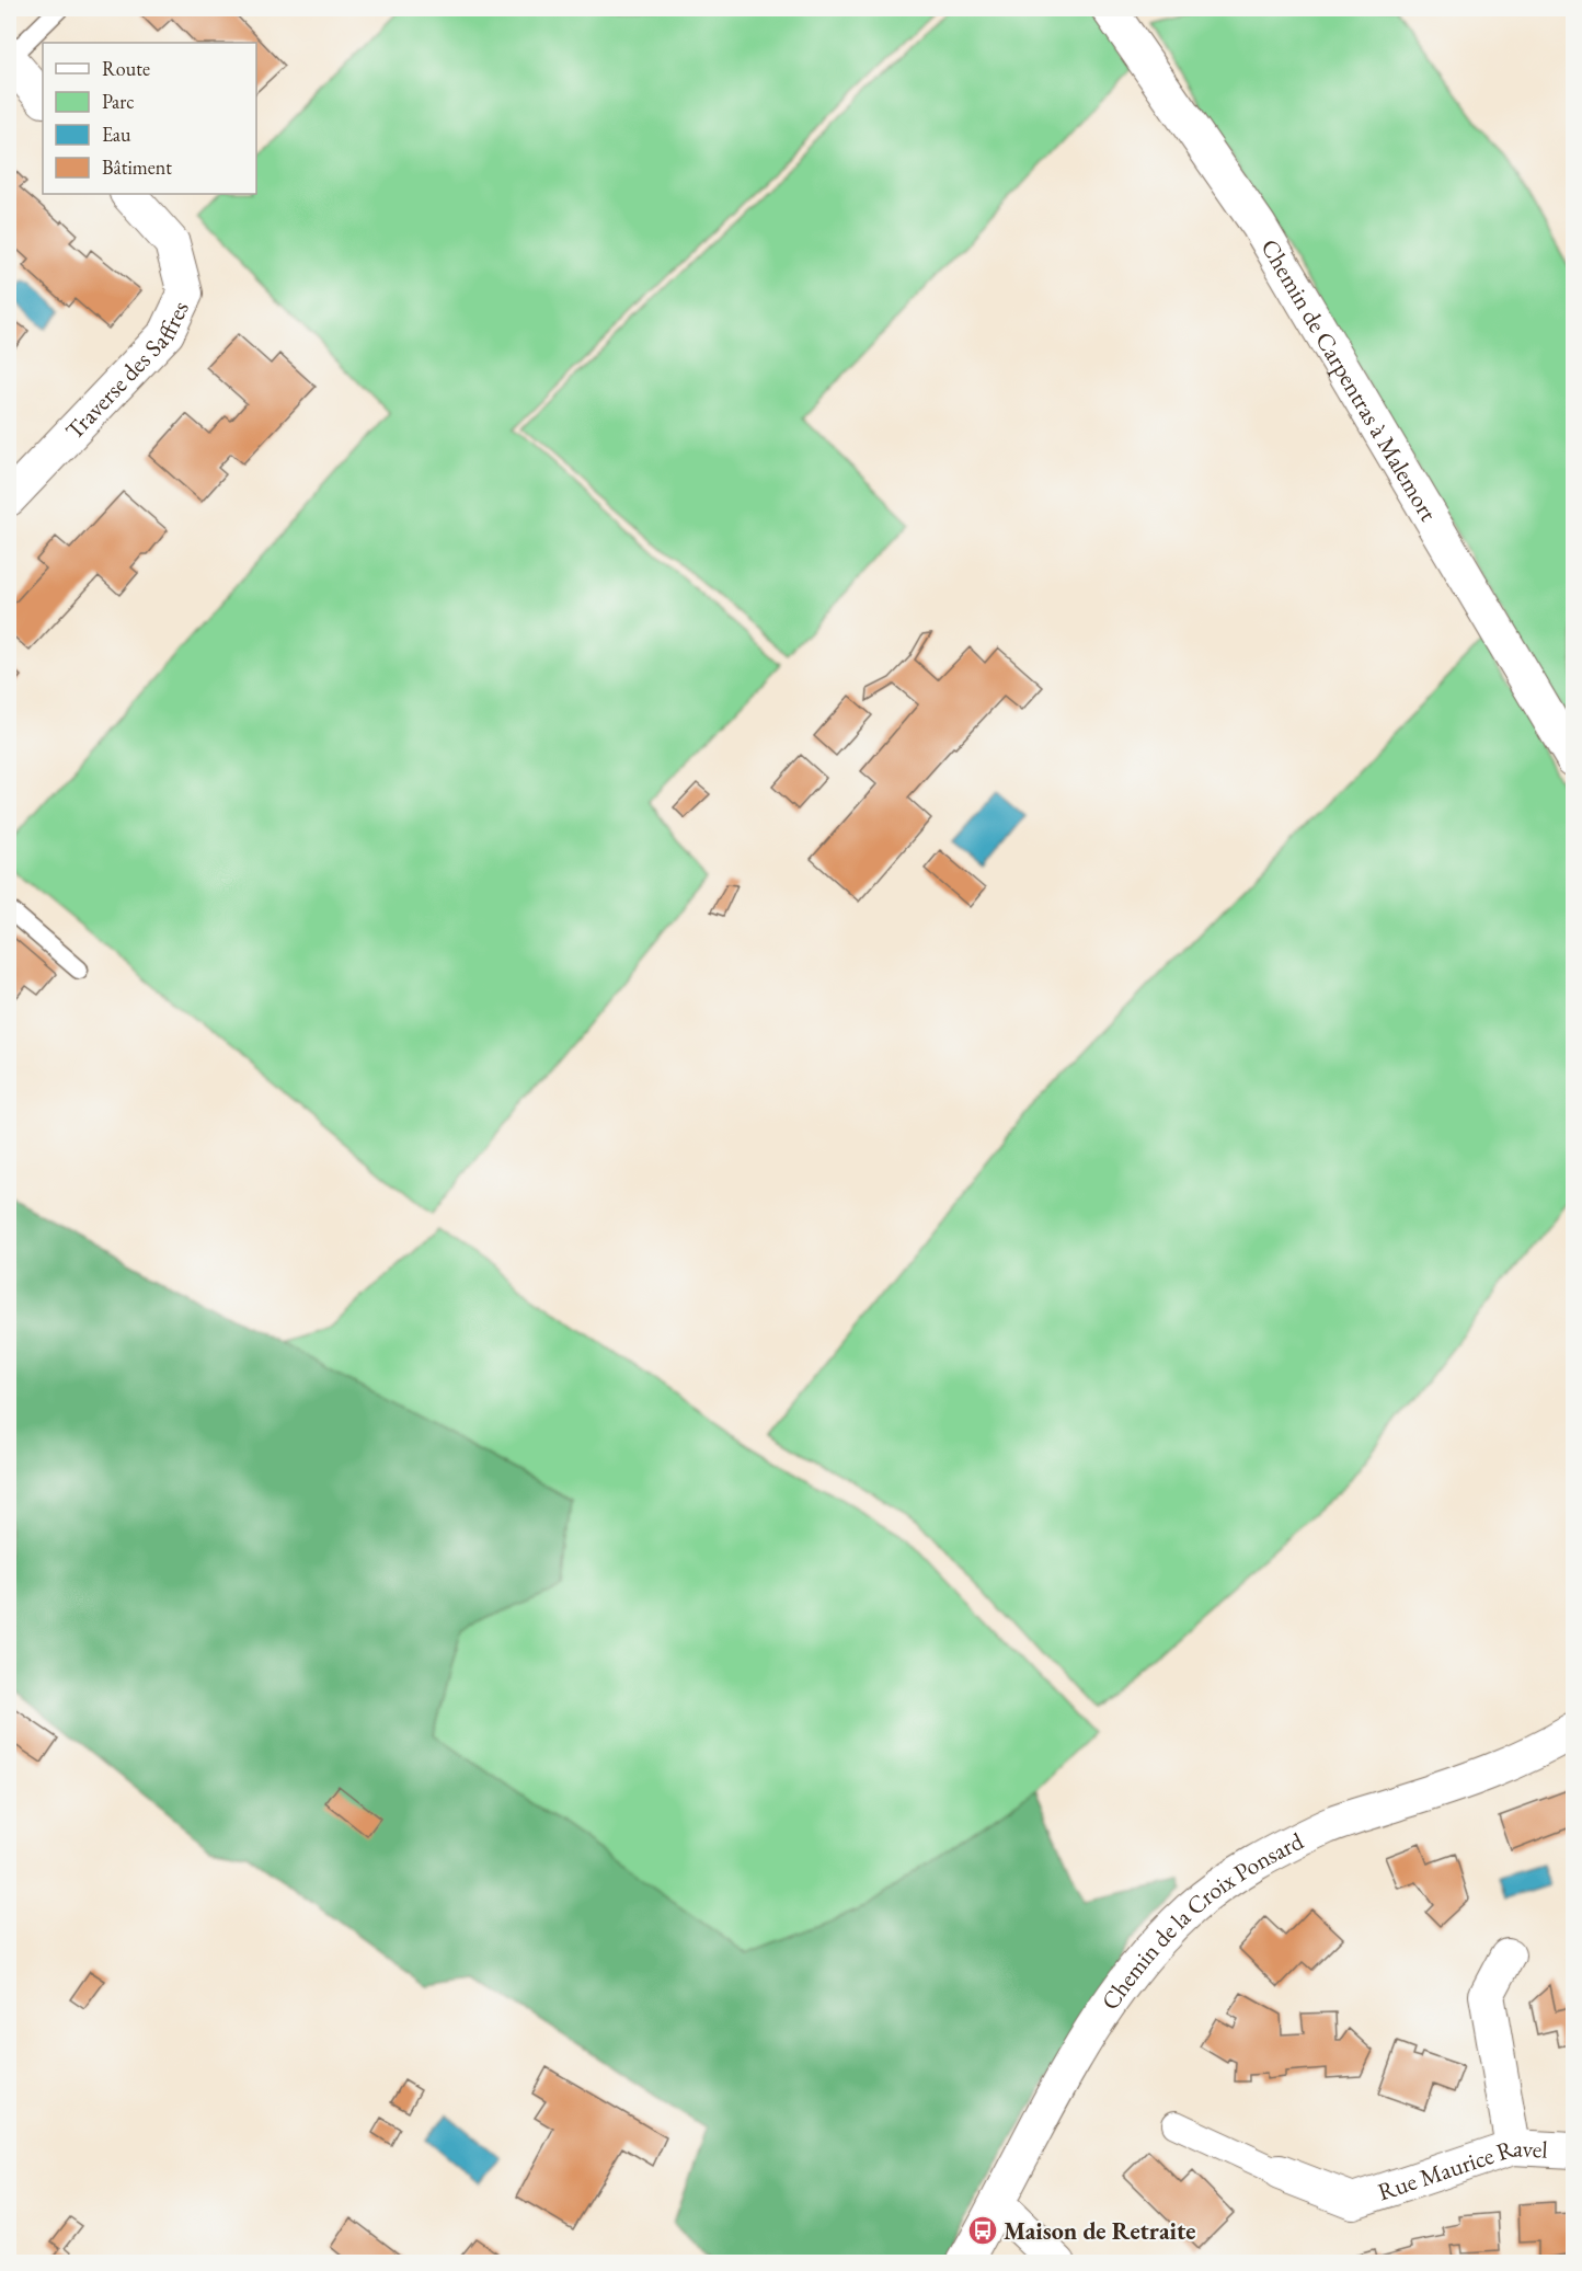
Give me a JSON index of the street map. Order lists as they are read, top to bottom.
{
  "streets": {
    "street": [
      "Traverse des Saffres",
      "Chemin de Carpentras à Malemort",
      "Chemin de la Croix Ponsard",
      "Rue Maurice Ravel"
    ]
  },
  "places": {
    "bus stop": ["Maison de Retraite"]
  },
  "legend": [
    "Route",
    "Parc",
    "Eau",
    "Bâtiment"
  ]
}
